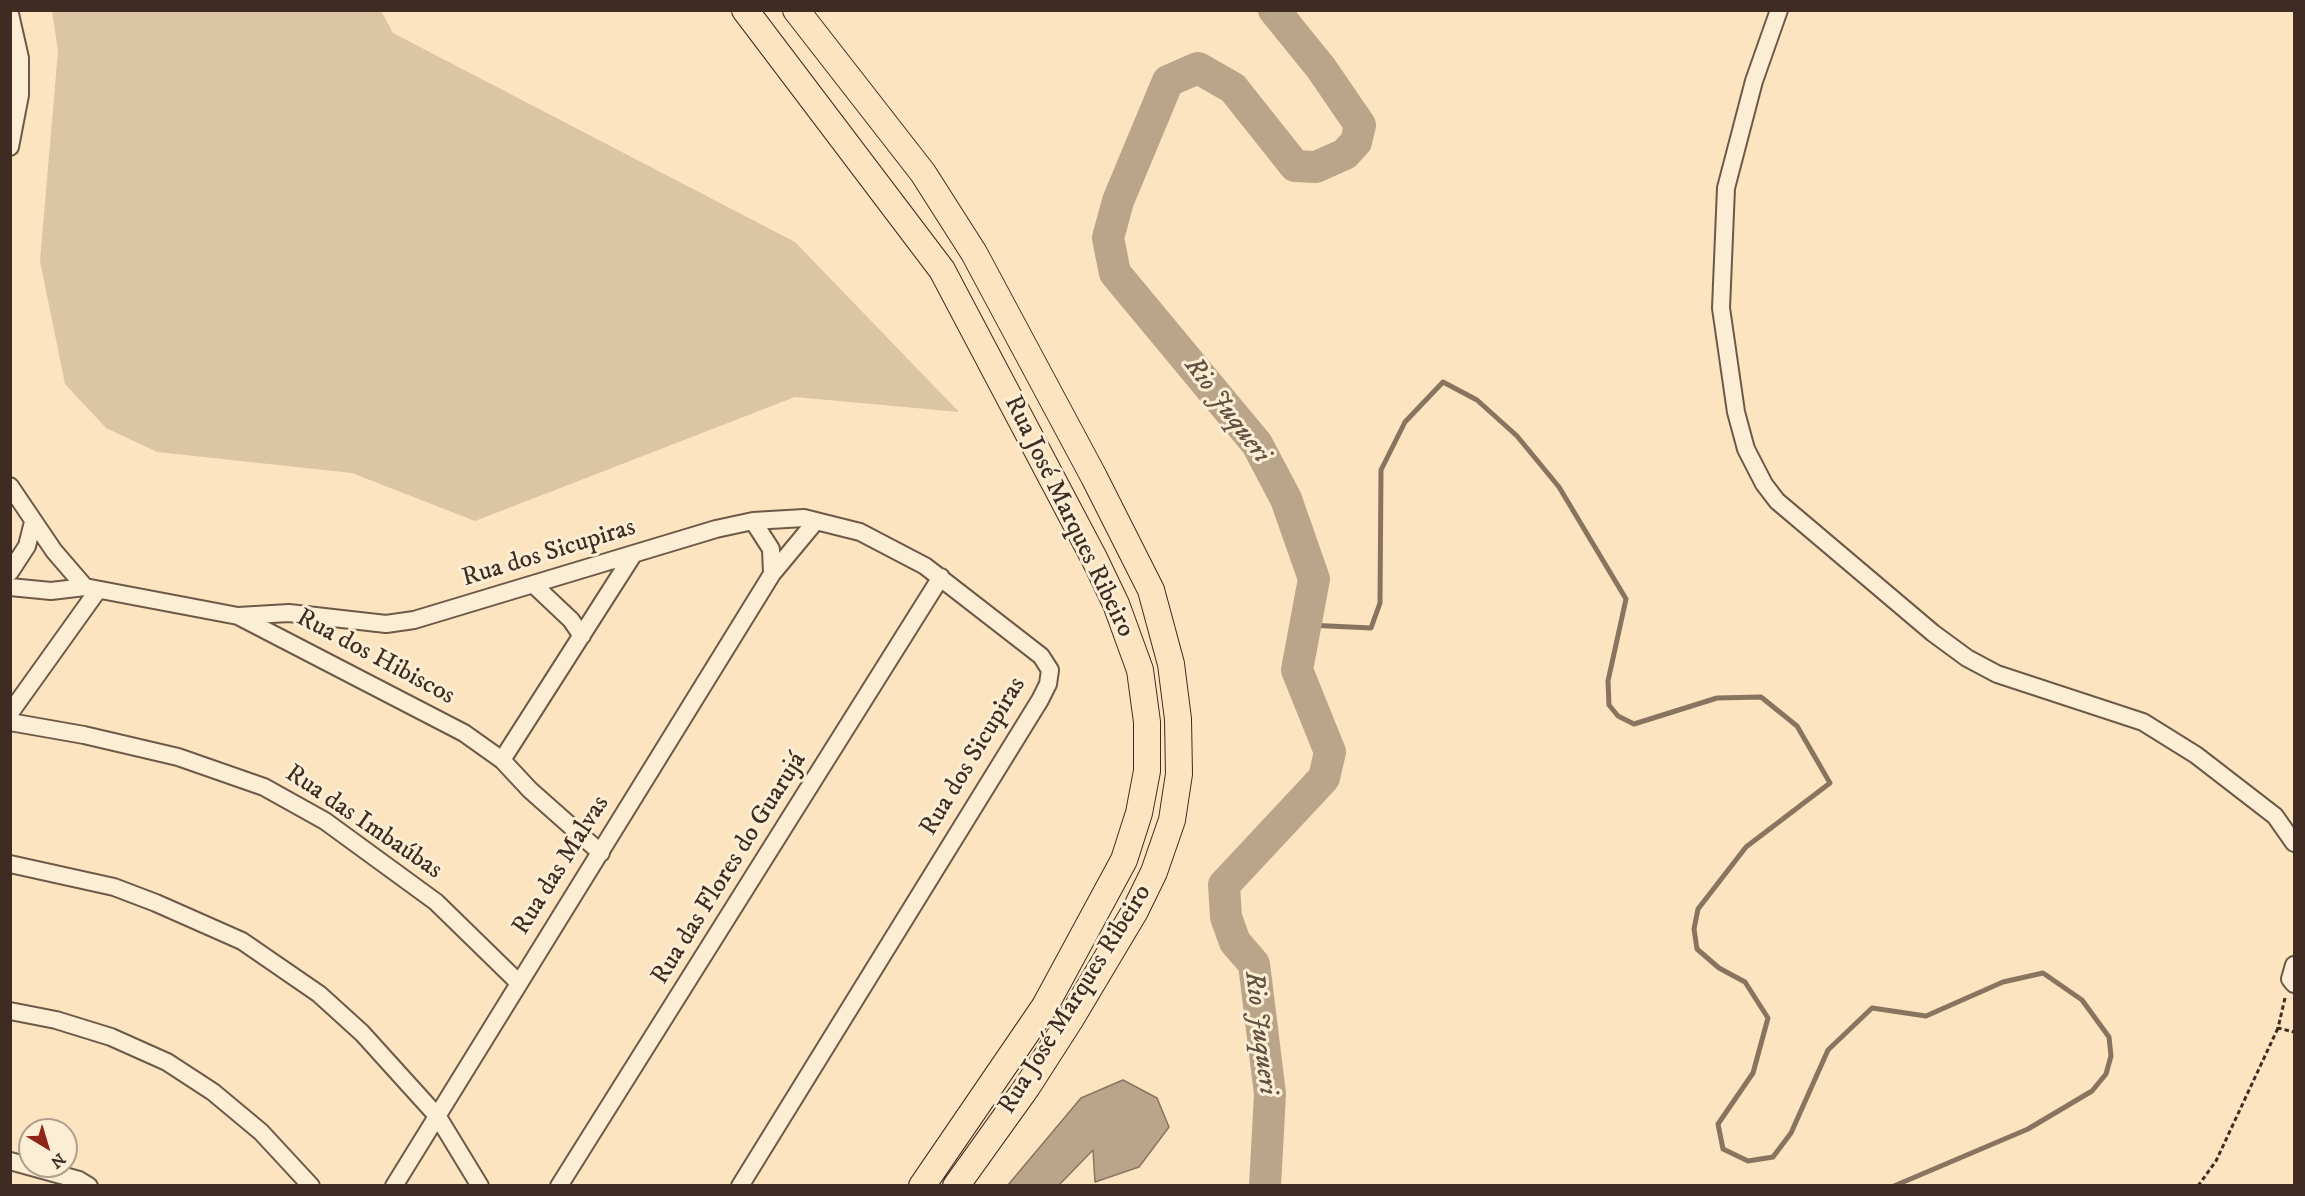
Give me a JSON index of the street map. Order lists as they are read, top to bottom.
{
  "streets": {
    "main road": ["Rua José Marques Ribeiro"],
    "street": [
      "Rua dos Sicupiras",
      "Rua dos Hibiscos",
      "Rua das Imbaúbas",
      "Rua das Malvas",
      "Rua das Flores do Guarujá"
    ]
  },
  "crossings": [
    ["Rua dos Sicupiras", "Rua dos Hibiscos"],
    ["Rua dos Sicupiras", "Rua das Malvas"],
    ["Rua dos Sicupiras", "Rua das Flores do Guarujá"],
    ["Rua dos Hibiscos", "Rua das Malvas"],
    ["Rua das Imbaúbas", "Rua das Malvas"]
  ],
  "water": ["Rio Juqueri"],
  "north": "bottom right"
}
